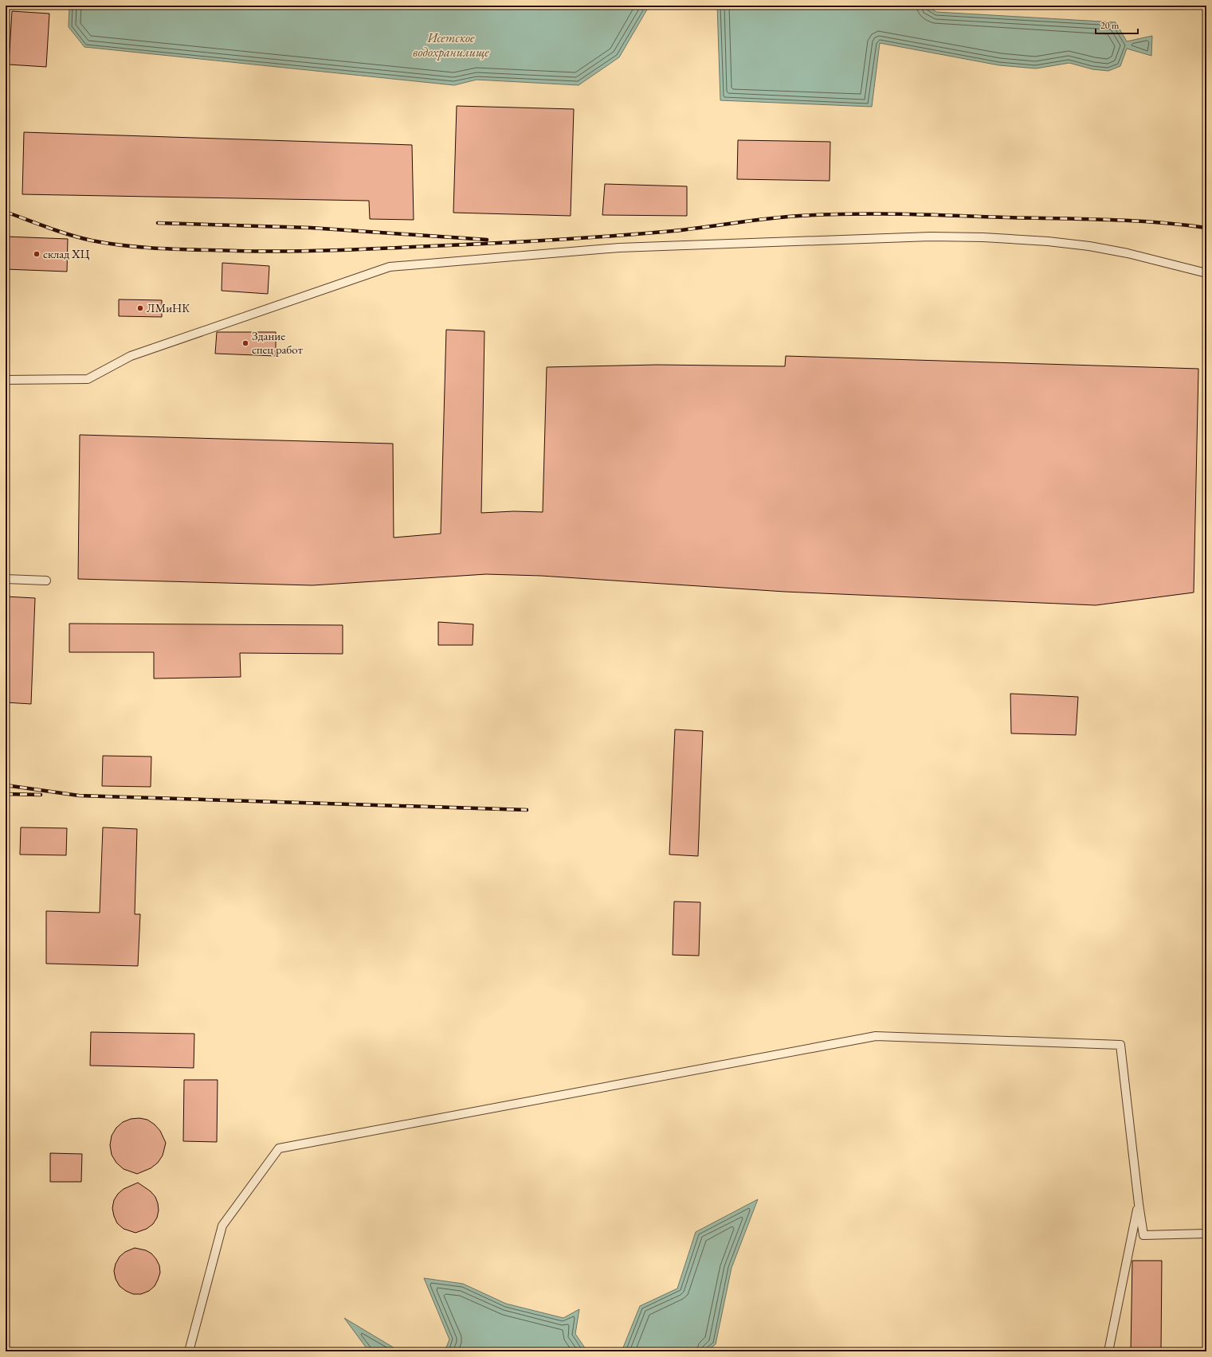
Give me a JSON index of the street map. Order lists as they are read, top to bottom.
{
  "water": ["Исетское водохранилище"],
  "places": ["склад ХЦ", "ЛМиНК", "Здание спец работ"],
  "scale_bar": "20 m"
}
